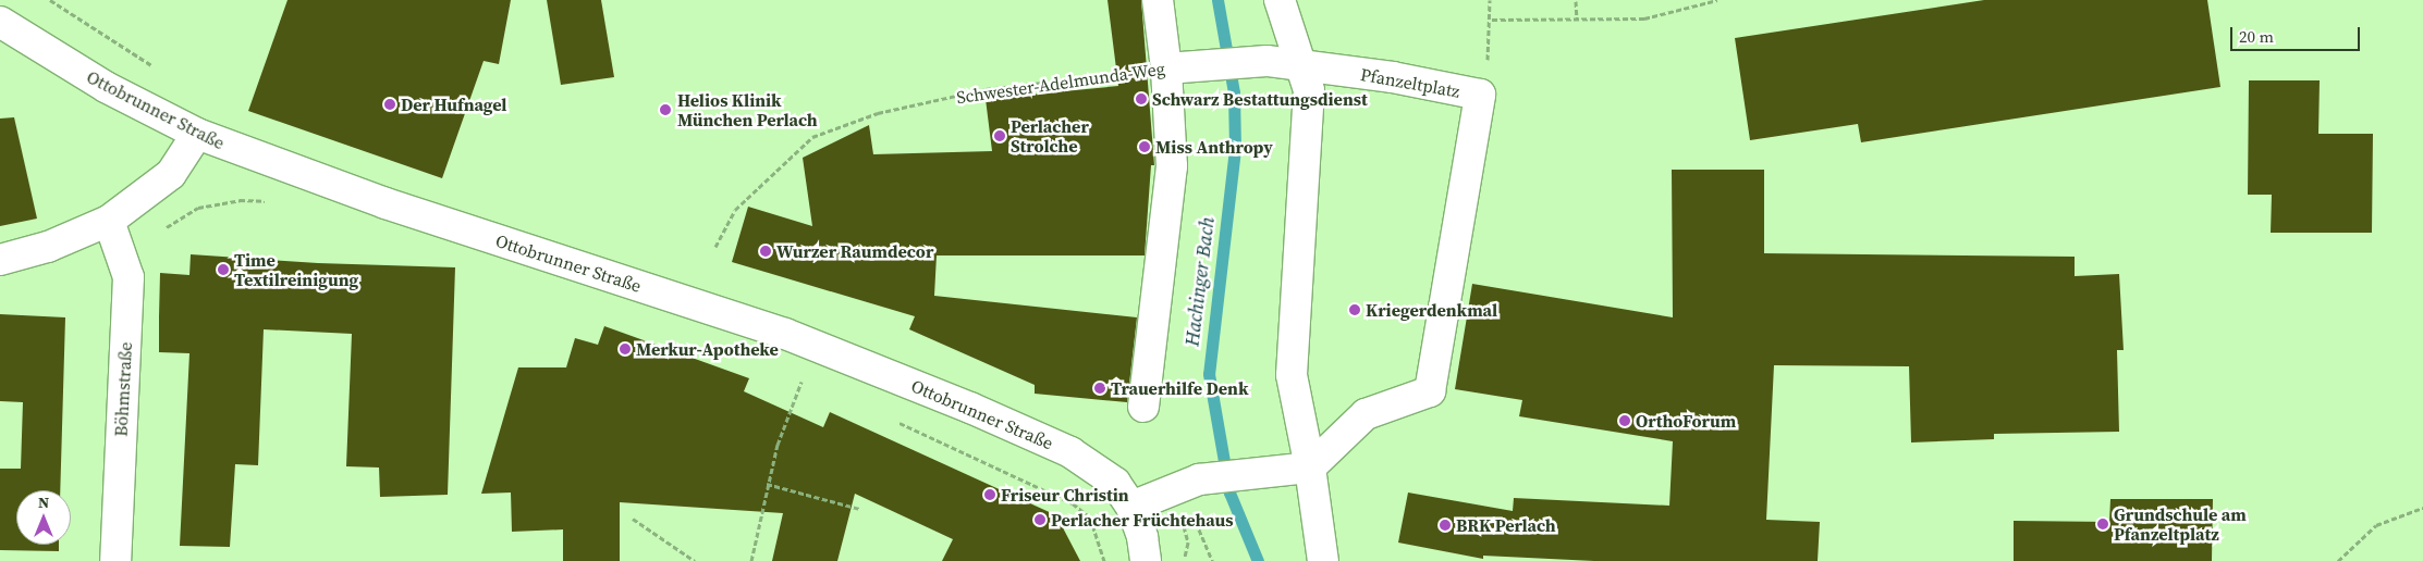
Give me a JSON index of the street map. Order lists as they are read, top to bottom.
{
  "streets": {
    "street": [
      "Schwester-Adelmunda-Weg",
      "Pfanzeltplatz",
      "Ottobrunner Straße",
      "Böhmstraße"
    ]
  },
  "crossings": [
    ["Schwester-Adelmunda-Weg", "Pfanzeltplatz"]
  ],
  "water": ["Hachinger Bach"],
  "places": [
    "Schwarz Bestattungsdienst",
    "Der Hufnagel",
    "Helios Klinik München Perlach",
    "Perlacher Strolche",
    "Miss Anthropy",
    "Wurzer Raumdecor",
    "Time Textilreinigung",
    "Kriegerdenkmal",
    "Merkur-Apotheke",
    "Trauerhilfe Denk",
    "OrthoForum",
    "Friseur Christin",
    "Perlacher Früchtehaus",
    "Grundschule am Pfanzeltplatz",
    "BRK Perlach"
  ],
  "scale_bar": "20 m",
  "north": "top"
}
